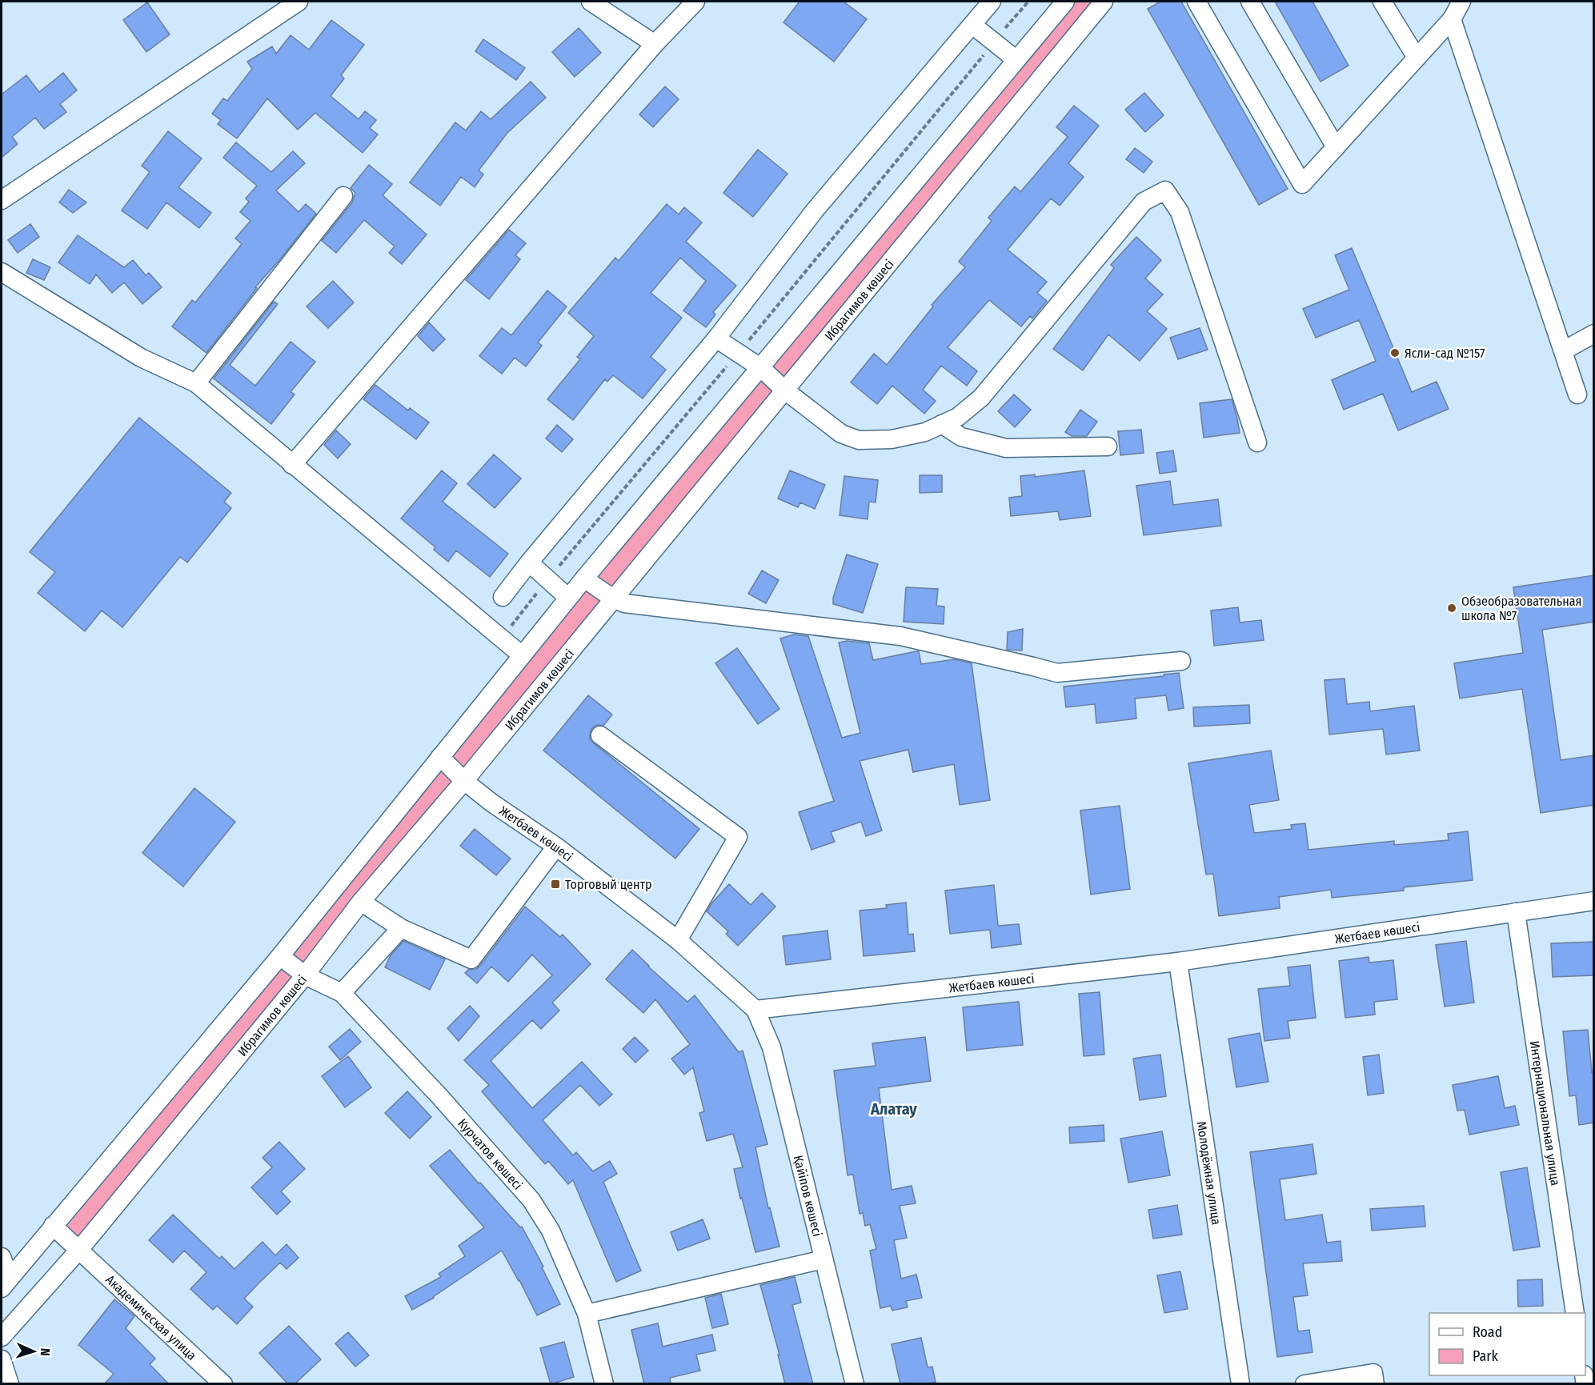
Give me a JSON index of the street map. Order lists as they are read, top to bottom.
{
  "streets": {
    "street": [
      "Ибрагимов көшесі",
      "Жетбаев көшесі",
      "Интернациональная улица",
      "Курчатов көшесі",
      "Молодёжная улица",
      "Қайіпов көшесі",
      "Академическая улица"
    ]
  },
  "crossings": [
    ["Ибрагимов көшесі", "Жетбаев көшесі"],
    ["Ибрагимов көшесі", "Курчатов көшесі"],
    ["Ибрагимов көшесі", "Академическая улица"],
    ["Жетбаев көшесі", "Интернациональная улица"],
    ["Жетбаев көшесі", "Молодёжная улица"],
    ["Жетбаев көшесі", "Қайіпов көшесі"]
  ],
  "districts": ["Алатау"],
  "places": {
    "other": ["Ясли-сад №157", "Обзеобразовательная школа №7"],
    "transit": ["Торговый центр"]
  },
  "legend": ["Road", "Park"],
  "north": "right"
}
